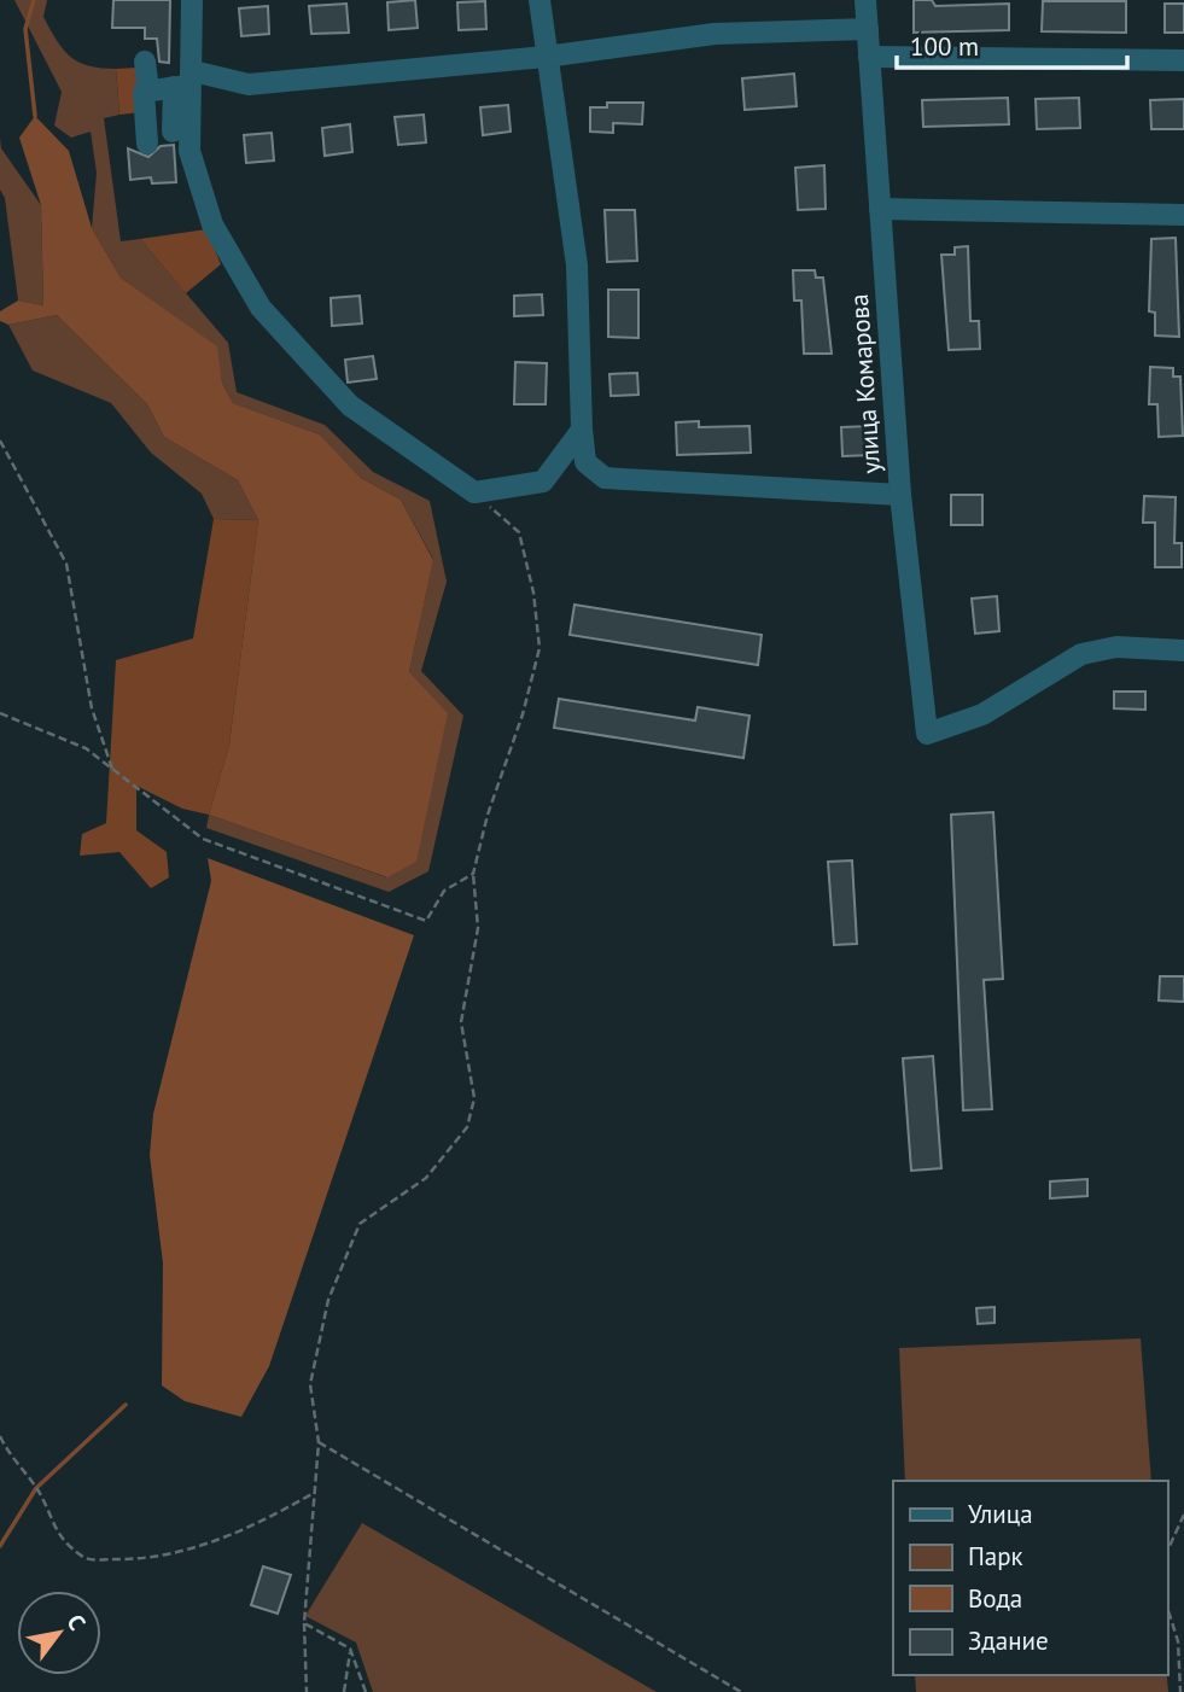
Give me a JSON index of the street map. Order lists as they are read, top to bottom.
{
  "streets": {
    "street": ["улица Комарова"]
  },
  "legend": [
    "Улица",
    "Парк",
    "Вода",
    "Здание"
  ],
  "scale_bar": "100 m",
  "north": "top right"
}
